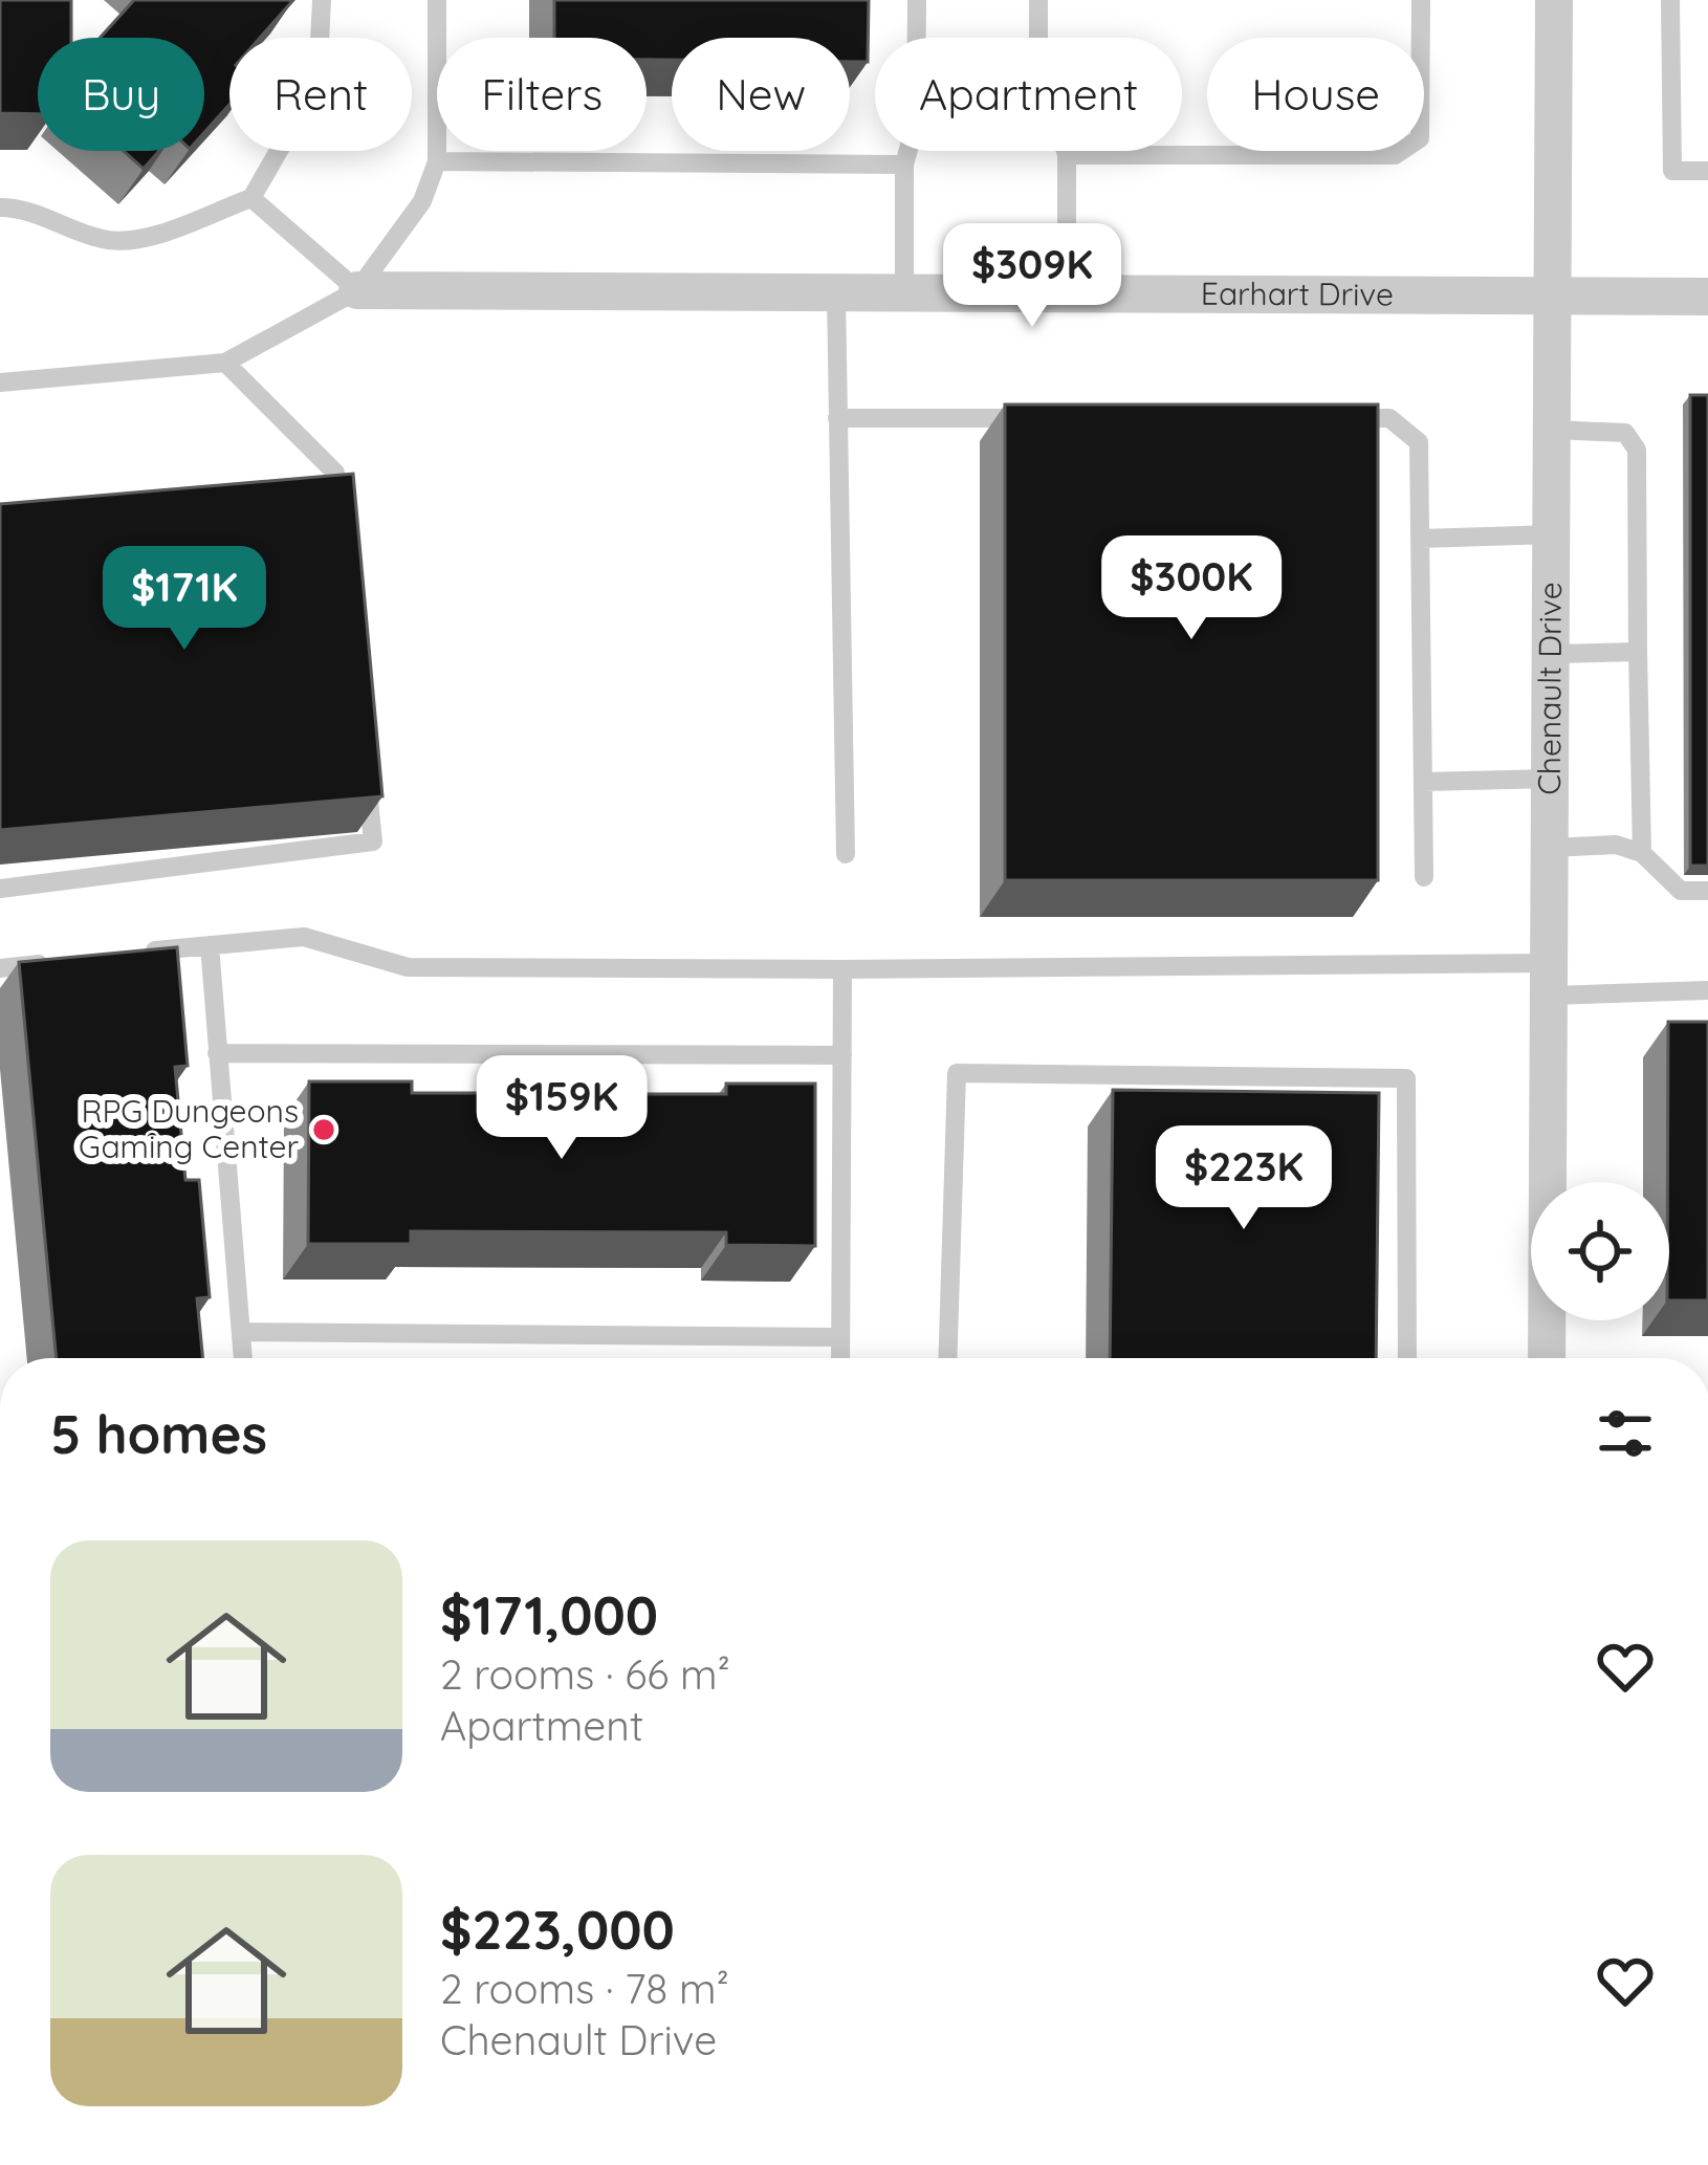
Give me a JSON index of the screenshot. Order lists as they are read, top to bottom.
{
  "streets": {
    "street": ["Earhart Drive", "Chenault Drive"]
  },
  "crossings": [
    ["Earhart Drive", "Chenault Drive"]
  ],
  "places": ["RPG Dungeons Gaming Center"],
  "page": {
    "chip": [
      "Buy",
      "Rent",
      "Filters",
      "New",
      "Apartment",
      "House"
    ],
    "price": [
      "$309K",
      "$300K",
      "$171K",
      "$159K",
      "$223K"
    ],
    "heading": "5 homes",
    "list": [
      {
        "name": "$171,000",
        "note": "2 rooms · 66 m² · Apartment"
      },
      {
        "name": "$223,000",
        "note": "2 rooms · 78 m² · Chenault Drive"
      }
    ]
  }
}
